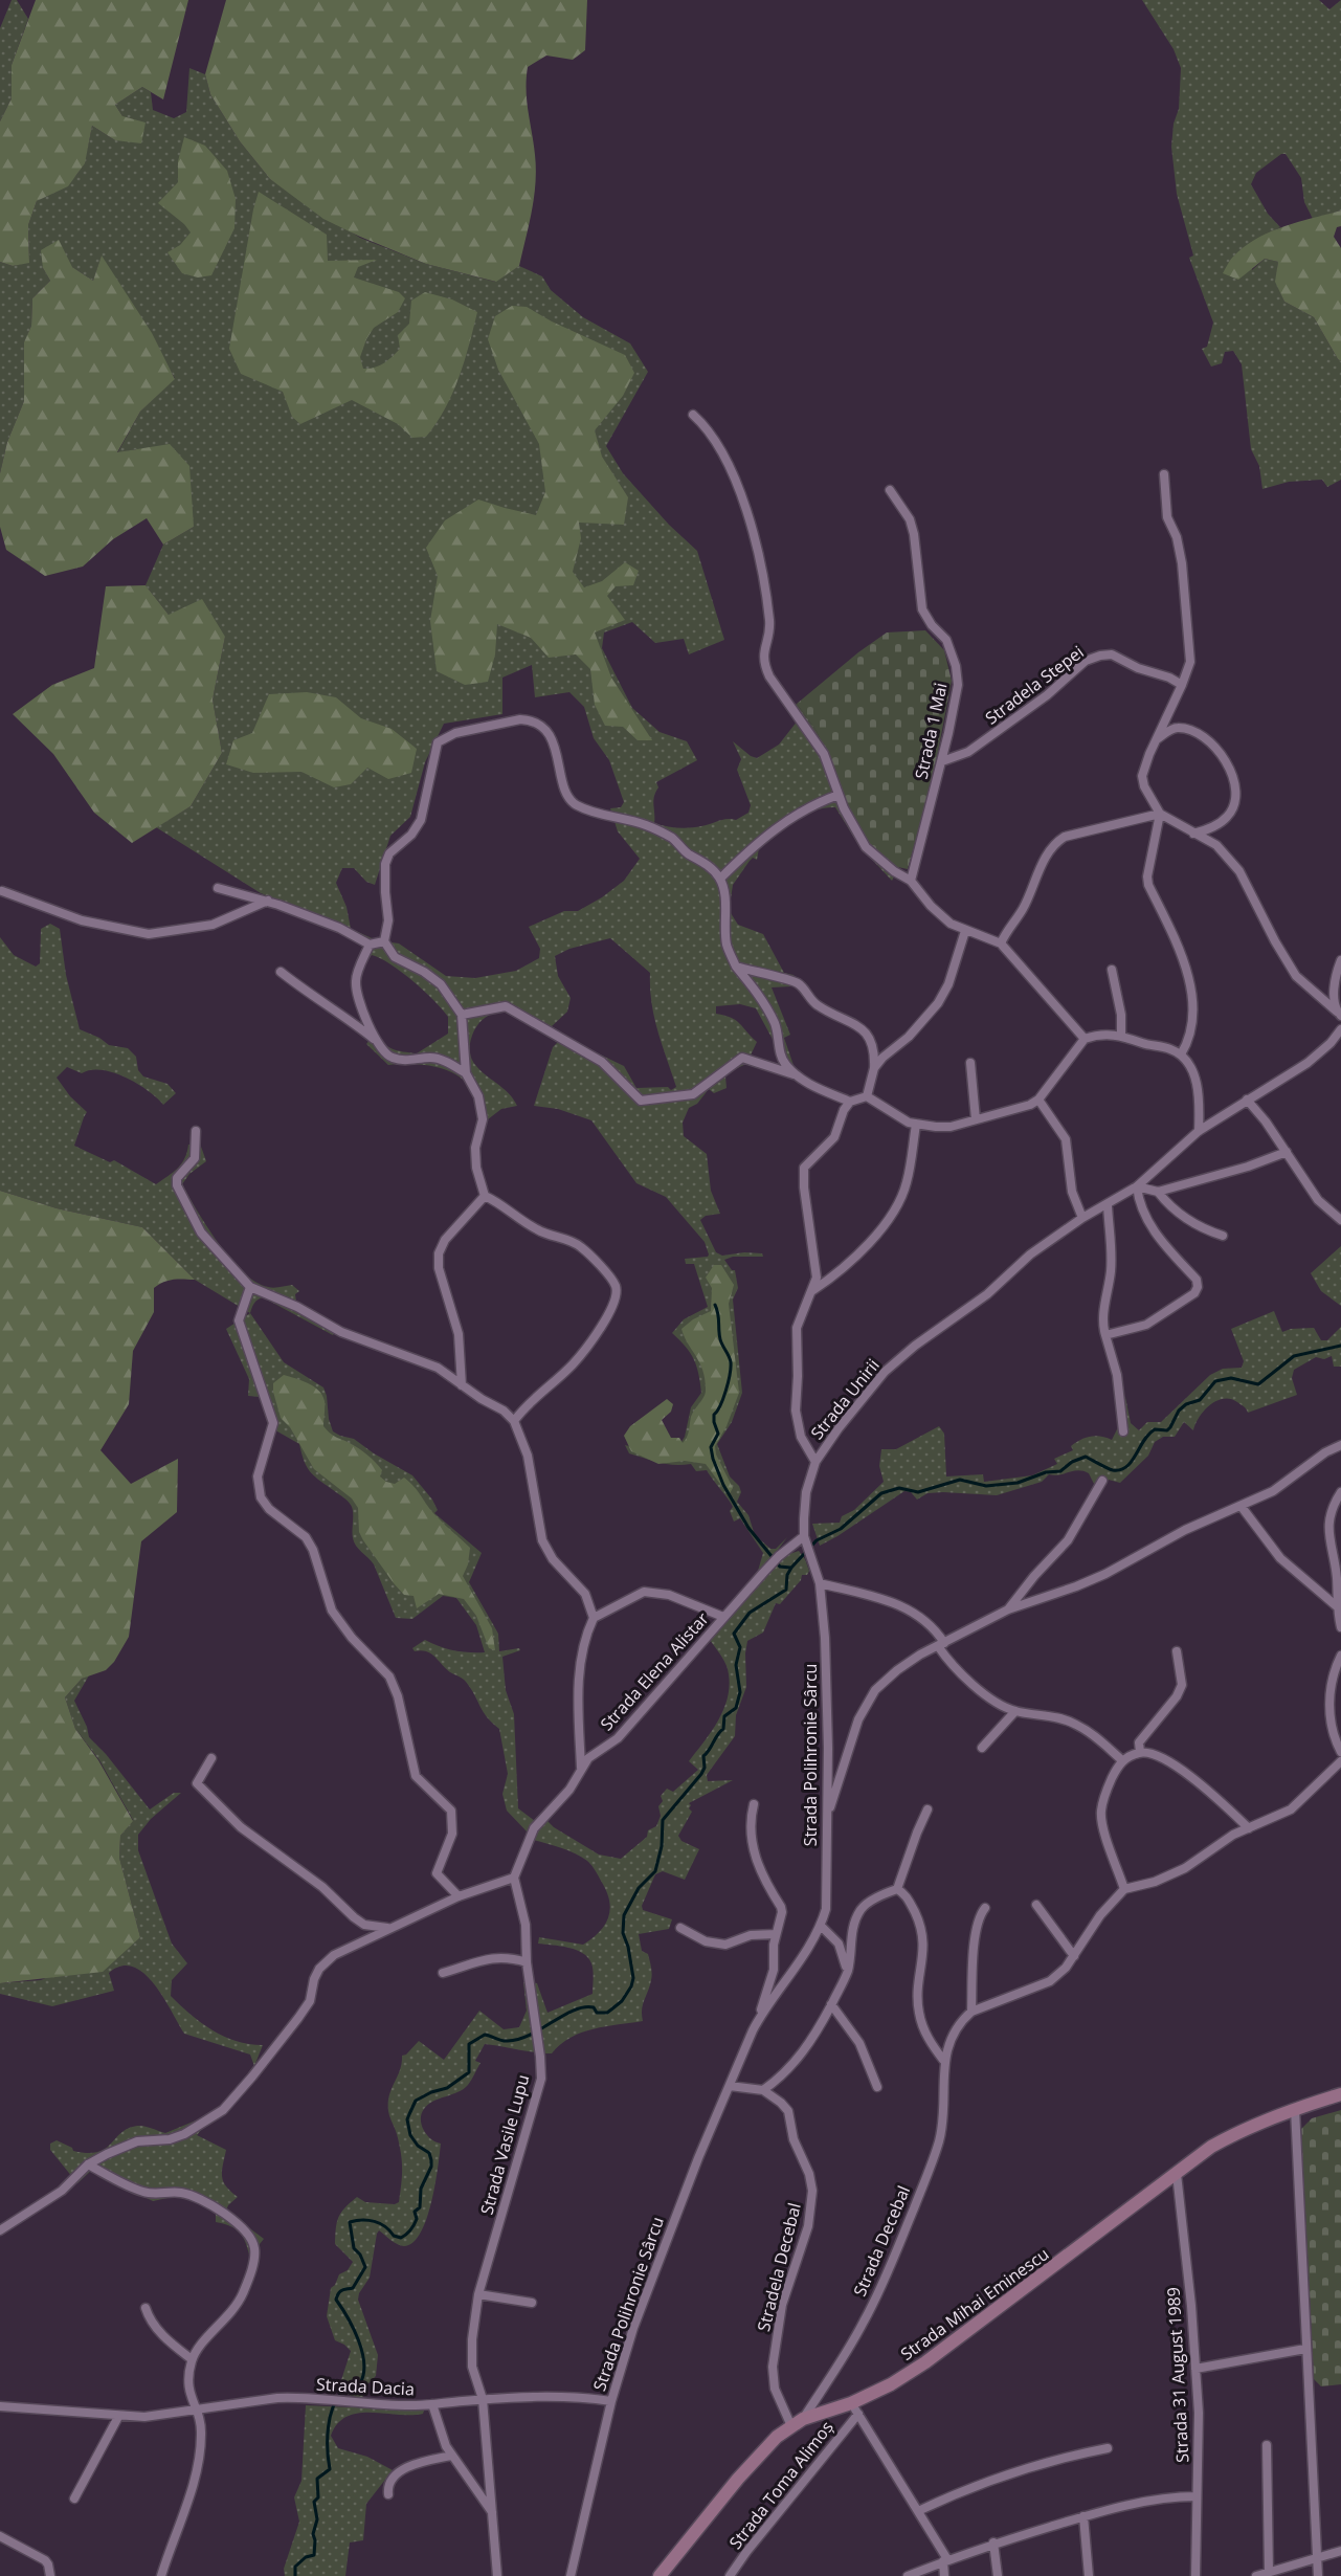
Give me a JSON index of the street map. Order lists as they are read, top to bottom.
{
  "streets": {
    "main road": ["Strada Mihai Eminescu"],
    "street": [
      "Stradela Stepei",
      "Strada 1 Mai",
      "Strada Unirii",
      "Strada Elena Alistar",
      "Strada Polihronie Sârcu",
      "Strada Vasile Lupu",
      "Strada Decebal",
      "Stradela Decebal",
      "Strada 31 August 1989",
      "Strada Dacia",
      "Strada Toma Alimoș"
    ]
  },
  "crossings": [
    ["Stradela Stepei", "Strada 1 Mai"],
    ["Strada Unirii", "Strada Elena Alistar"],
    ["Strada Unirii", "Strada Polihronie Sârcu"],
    ["Strada Elena Alistar", "Strada Vasile Lupu"],
    ["Strada Polihronie Sârcu", "Strada Dacia"],
    ["Strada Vasile Lupu", "Strada Dacia"],
    ["Strada Decebal", "Stradela Decebal"],
    ["Strada Decebal", "Strada Mihai Eminescu"],
    ["Stradela Decebal", "Strada Mihai Eminescu"],
    ["Strada Mihai Eminescu", "Strada 31 August 1989"],
    ["Strada Mihai Eminescu", "Strada Toma Alimoș"]
  ]
}
